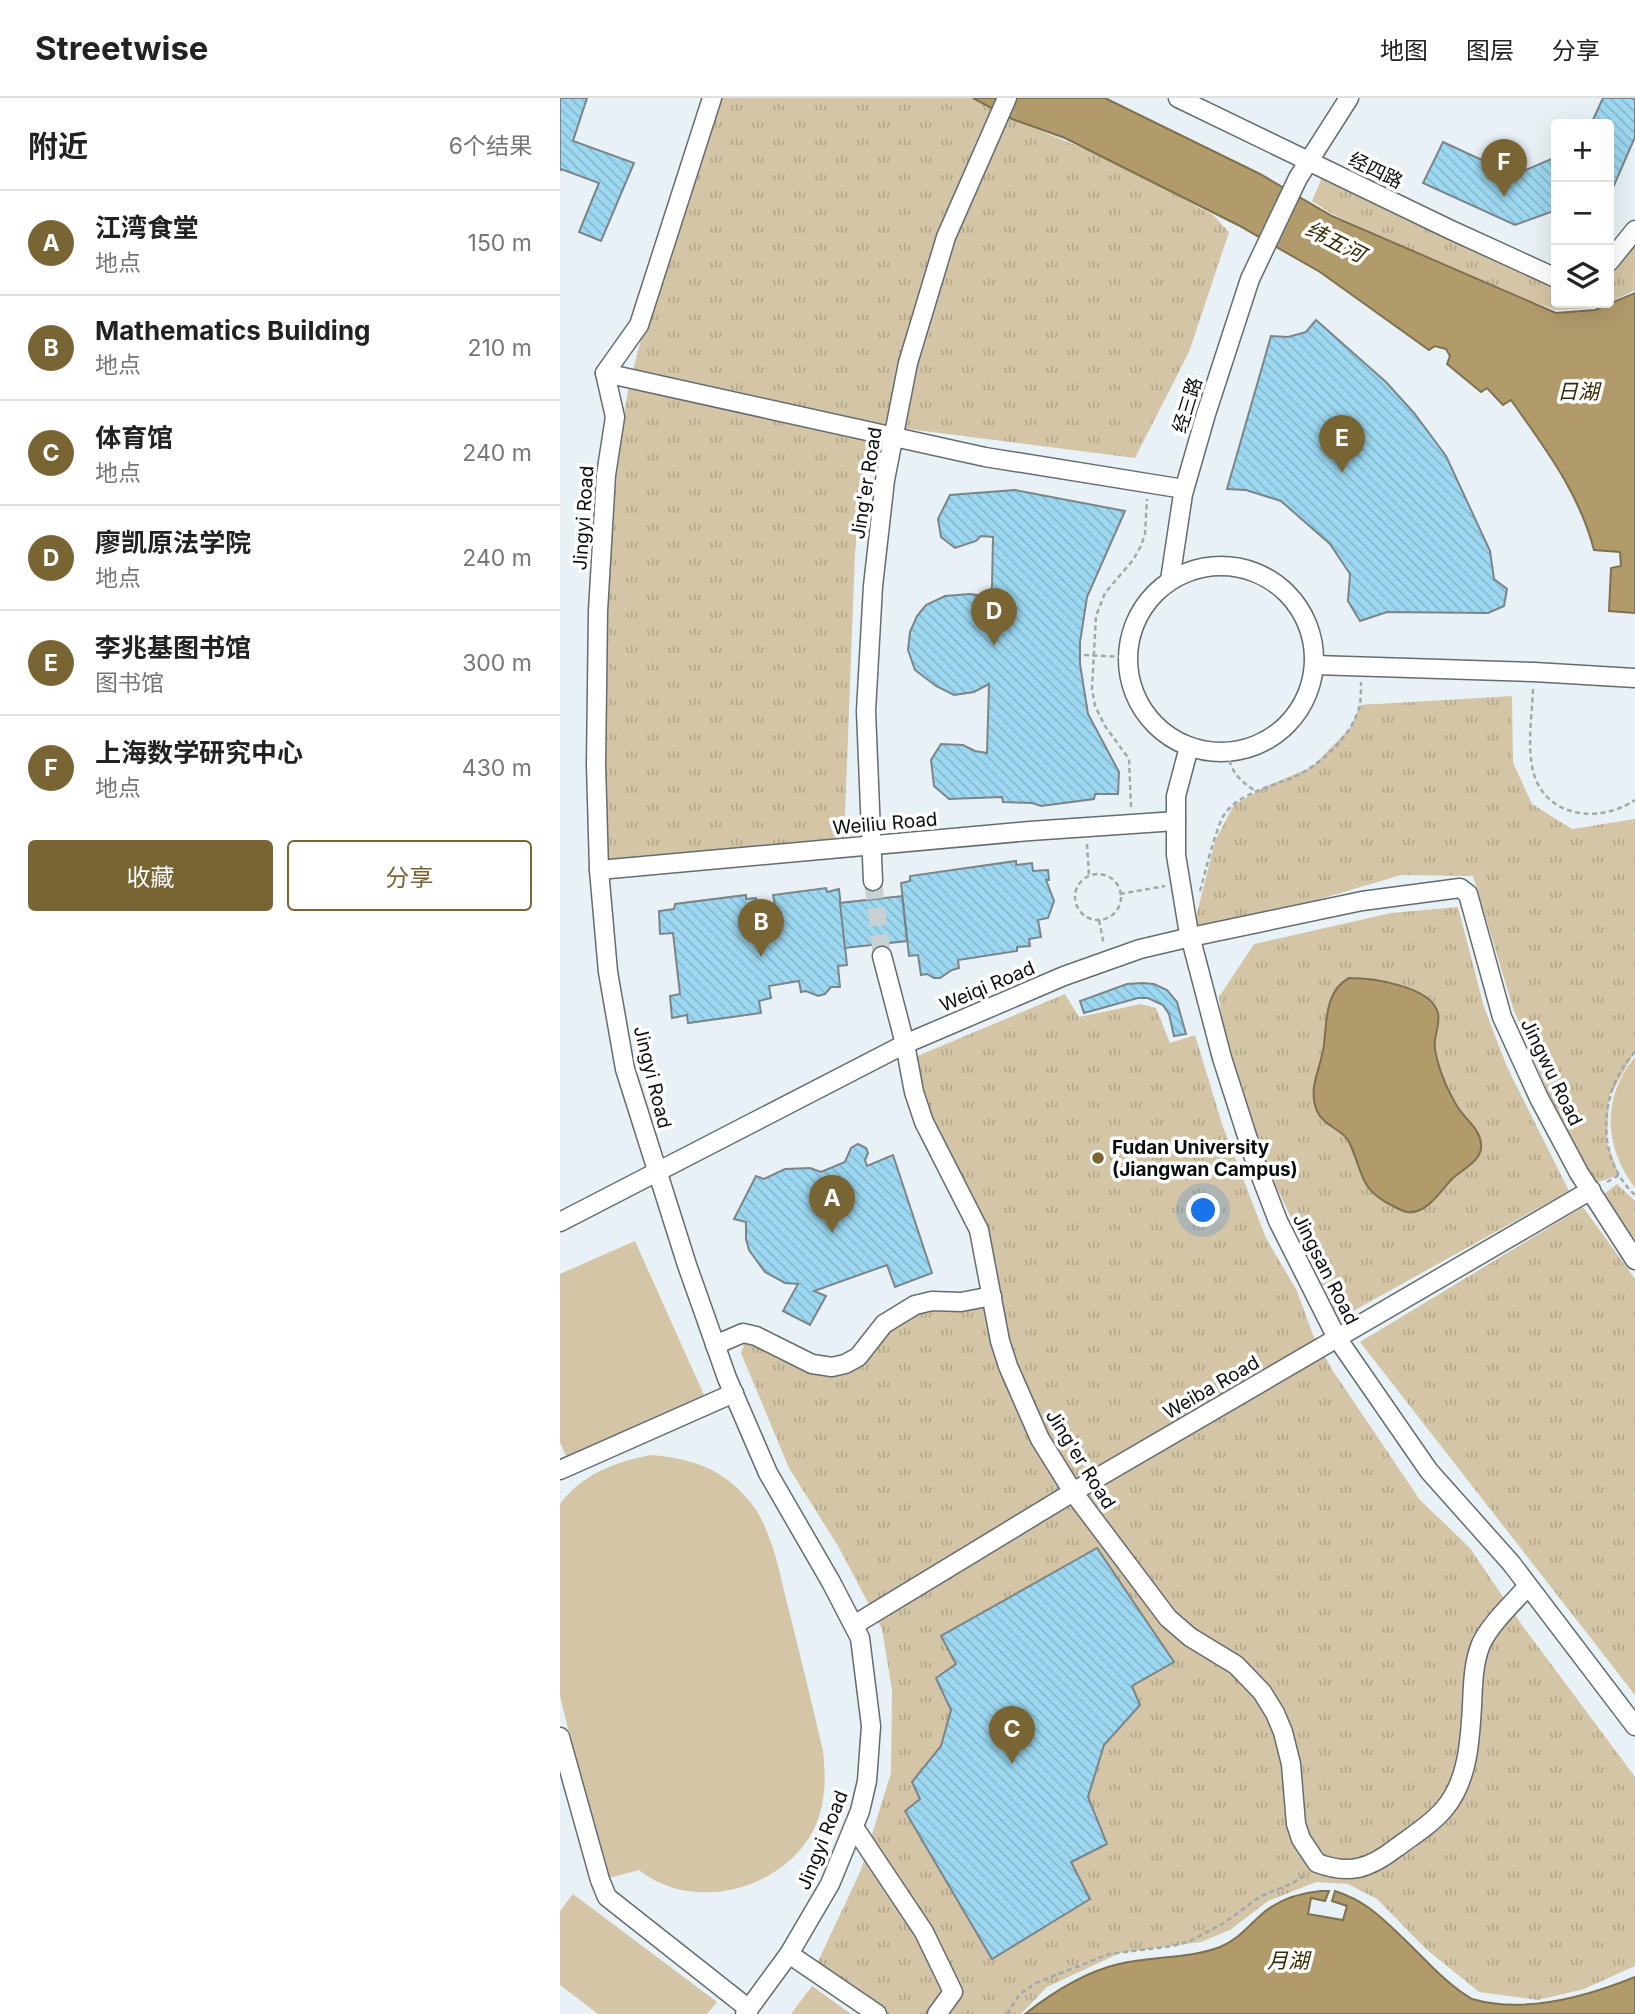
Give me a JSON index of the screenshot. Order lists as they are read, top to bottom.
{
  "streets": {
    "lane": [
      "经四路",
      "经三路",
      "Jing'er Road",
      "Jingyi Road",
      "Weiliu Road",
      "Weiqi Road",
      "Jingwu Road",
      "Jingsan Road",
      "Weiba Road"
    ]
  },
  "crossings": [
    ["经四路", "经三路"],
    ["经三路", "Jingsan Road"],
    ["Jing'er Road", "Weiliu Road"],
    ["Jing'er Road", "Weiqi Road"],
    ["Jing'er Road", "Weiba Road"],
    ["Jingyi Road", "Weiliu Road"],
    ["Jingyi Road", "Weiqi Road"],
    ["Jingyi Road", "Weiba Road"],
    ["Weiliu Road", "Jingsan Road"],
    ["Weiqi Road", "Jingwu Road"],
    ["Weiqi Road", "Jingsan Road"],
    ["Jingwu Road", "Weiba Road"],
    ["Jingsan Road", "Weiba Road"]
  ],
  "water": ["纬五河", "日湖", "月湖"],
  "places": ["Fudan University (Jiangwan Campus)"],
  "page": {
    "header": "Streetwise",
    "nav": ["地图", "图层", "分享"],
    "heading": ["附近", "6个结果"],
    "map_buttons": ["+", "−"],
    "pins": [
      "F",
      "E",
      "D",
      "B",
      "A",
      "C"
    ],
    "list": [
      {
        "mark": "A",
        "name": "江湾食堂",
        "note": "地点",
        "value": "150 m"
      },
      {
        "mark": "B",
        "name": "Mathematics Building",
        "note": "地点",
        "value": "210 m"
      },
      {
        "mark": "C",
        "name": "体育馆",
        "note": "地点",
        "value": "240 m"
      },
      {
        "mark": "D",
        "name": "廖凯原法学院",
        "note": "地点",
        "value": "240 m"
      },
      {
        "mark": "E",
        "name": "李兆基图书馆",
        "note": "图书馆",
        "value": "300 m"
      },
      {
        "mark": "F",
        "name": "上海数学研究中心",
        "note": "地点",
        "value": "430 m"
      }
    ],
    "buttons": ["收藏", "分享"]
  }
}
